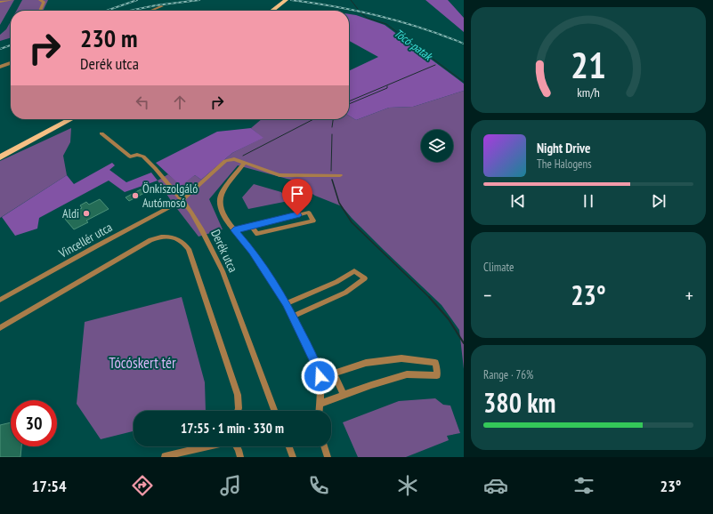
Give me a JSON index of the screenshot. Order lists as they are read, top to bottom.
{
  "streets": {
    "street": ["Vincellér utca", "Derék utca"]
  },
  "crossings": [
    ["Vincellér utca", "Derék utca"]
  ],
  "water": ["Tócó-patak"],
  "parks": ["Tócóskert tér"],
  "places": ["Önkiszolgáló Autómosó", "Aldi"],
  "page": {
    "turn": ["230 m", "Derék utca"],
    "song": ["Night Drive", "The Halogens"],
    "tile": [
      "Climate",
      ["Range · 76%", "380 km"]
    ],
    "heat": ["−", "23°", "+"],
    "limit": "30",
    "trip": "17:55 · 1 min · 330 m",
    "tabs": ["17:54", "23°"],
    "gauge": ["21", "km/h"]
  }
}
